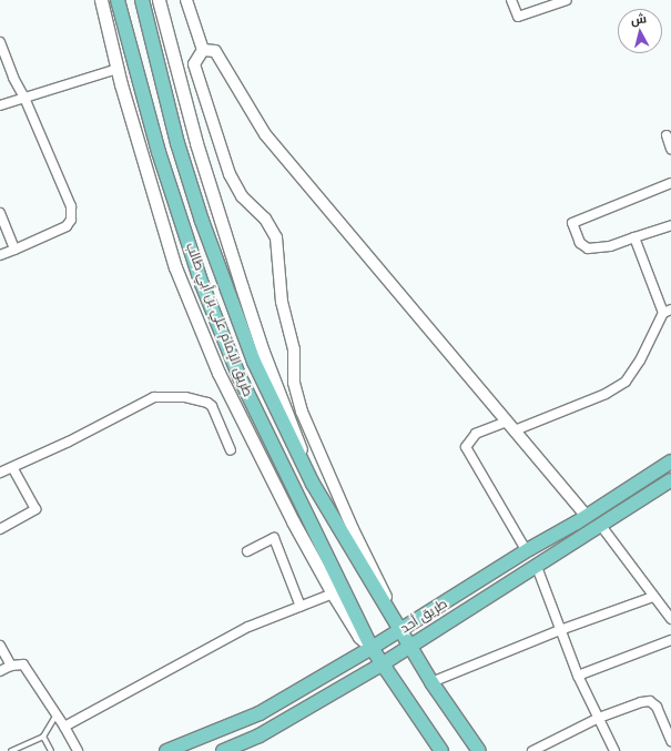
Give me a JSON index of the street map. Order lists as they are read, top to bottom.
{
  "streets": {
    "main road": ["طريق الإمام علي بن أبي طالب", "طريق أحد"]
  },
  "crossings": [
    ["طريق الإمام علي بن أبي طالب", "طريق أحد"]
  ],
  "north": "top"
}
